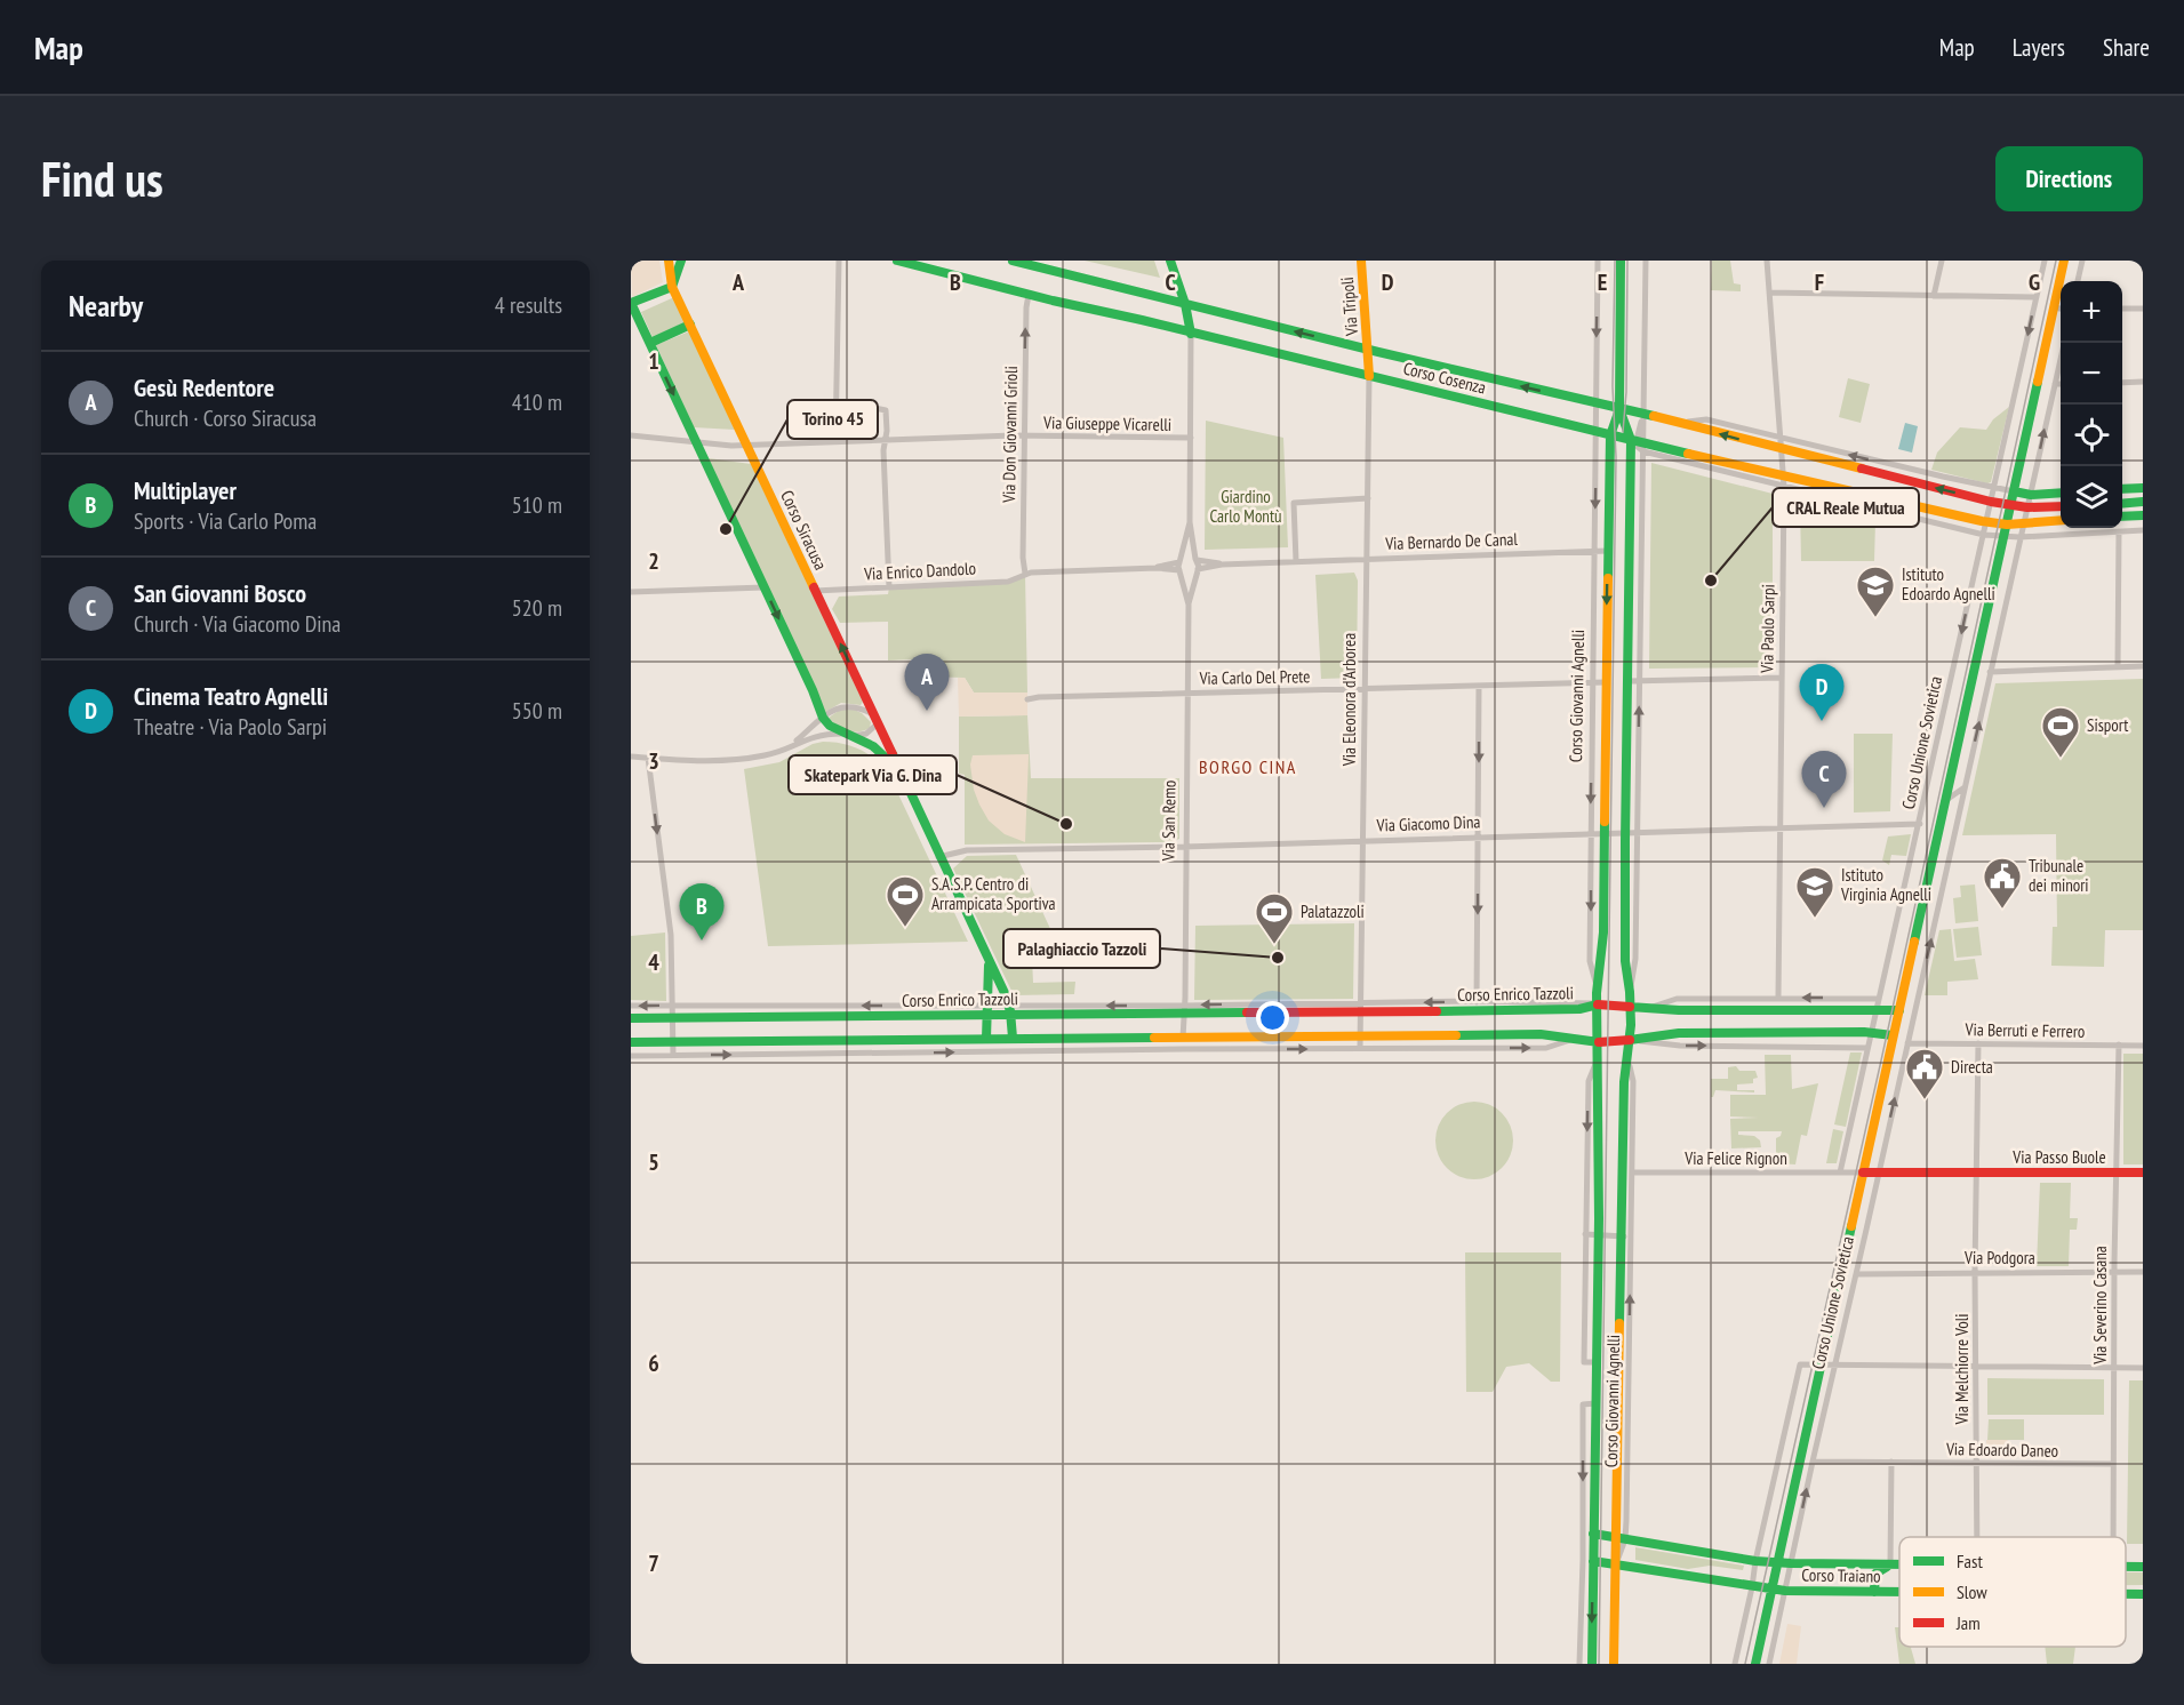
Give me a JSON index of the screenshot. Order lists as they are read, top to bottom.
{
  "streets": {
    "main road": [
      "Via Tripoli",
      "Corso Cosenza",
      "Corso Siracusa",
      "Corso Giovanni Agnelli",
      "Via Eleonora d'Arborea",
      "Corso Unione Sovietica",
      "Corso Enrico Tazzoli",
      "Via Passo Buole",
      "Corso Traiano"
    ],
    "street": [
      "Via Giuseppe Vicarelli",
      "Via Don Giovanni Grioli",
      "Via Bernardo De Canal",
      "Via Enrico Dandolo",
      "Via Paolo Sarpi",
      "Via Carlo Del Prete",
      "Via San Remo",
      "Via Giacomo Dina",
      "Via Berruti e Ferrero",
      "Via Felice Rignon",
      "Via Podgora",
      "Via Severino Casana",
      "Via Melchiorre Voli",
      "Via Edoardo Daneo"
    ]
  },
  "crossings": [
    ["Via Tripoli", "Corso Cosenza"],
    ["Via Tripoli", "Via Eleonora d'Arborea"],
    ["Corso Cosenza", "Via Don Giovanni Grioli"],
    ["Corso Cosenza", "Via Paolo Sarpi"],
    ["Corso Cosenza", "Corso Giovanni Agnelli"],
    ["Corso Cosenza", "Via Eleonora d'Arborea"],
    ["Corso Cosenza", "Corso Unione Sovietica"],
    ["Via Giuseppe Vicarelli", "Via Don Giovanni Grioli"],
    ["Via Giuseppe Vicarelli", "Corso Siracusa"],
    ["Via Don Giovanni Grioli", "Via Enrico Dandolo"],
    ["Corso Siracusa", "Via Enrico Dandolo"],
    ["Corso Siracusa", "Via Giacomo Dina"],
    ["Corso Siracusa", "Corso Enrico Tazzoli"],
    ["Via Bernardo De Canal", "Corso Giovanni Agnelli"],
    ["Via Bernardo De Canal", "Via Eleonora d'Arborea"],
    ["Via Bernardo De Canal", "Via San Remo"],
    ["Via Paolo Sarpi", "Via Giacomo Dina"],
    ["Via Carlo Del Prete", "Corso Giovanni Agnelli"],
    ["Via Carlo Del Prete", "Via Eleonora d'Arborea"],
    ["Via Carlo Del Prete", "Via San Remo"],
    ["Corso Giovanni Agnelli", "Via Giacomo Dina"],
    ["Corso Giovanni Agnelli", "Corso Enrico Tazzoli"],
    ["Corso Giovanni Agnelli", "Via Felice Rignon"],
    ["Corso Giovanni Agnelli", "Corso Traiano"],
    ["Via Eleonora d'Arborea", "Via Giacomo Dina"],
    ["Via Eleonora d'Arborea", "Corso Enrico Tazzoli"],
    ["Corso Unione Sovietica", "Via Giacomo Dina"],
    ["Corso Unione Sovietica", "Via Berruti e Ferrero"],
    ["Corso Unione Sovietica", "Via Passo Buole"],
    ["Corso Unione Sovietica", "Via Felice Rignon"],
    ["Corso Unione Sovietica", "Via Podgora"],
    ["Corso Unione Sovietica", "Via Edoardo Daneo"],
    ["Corso Unione Sovietica", "Corso Traiano"],
    ["Via San Remo", "Via Giacomo Dina"],
    ["Via San Remo", "Corso Enrico Tazzoli"],
    ["Via Berruti e Ferrero", "Via Severino Casana"],
    ["Via Passo Buole", "Via Severino Casana"],
    ["Via Passo Buole", "Via Melchiorre Voli"],
    ["Via Podgora", "Via Severino Casana"],
    ["Via Podgora", "Via Melchiorre Voli"],
    ["Via Severino Casana", "Via Edoardo Daneo"],
    ["Via Melchiorre Voli", "Via Edoardo Daneo"]
  ],
  "one_way": ["Via Don Giovanni Grioli"],
  "districts": ["BORGO CINA"],
  "parks": ["Giardino Carlo Montù"],
  "places": {
    "other": [
      "Torino 45",
      "CRAL Reale Mutua",
      "Skatepark Via G. Dina",
      "Palaghiaccio Tazzoli"
    ],
    "school or university": ["Istituto Edoardo Agnelli", "Istituto Virginia Agnelli"],
    "sports": ["Sisport", "S.A.S.P. Centro di Arrampicata Sportiva", "Palatazzoli"],
    "public building": ["Tribunale dei minori", "Directa"]
  },
  "legend": ["Fast", "Slow", "Jam"],
  "page": {
    "header": "Map",
    "nav": ["Map", "Layers", "Share"],
    "buttons": "Directions",
    "title": "Find us",
    "heading": ["Nearby", "4 results"],
    "map_buttons": ["+", "−"],
    "list": [
      {
        "mark": "A",
        "name": "Gesù Redentore",
        "note": "Church · Corso Siracusa",
        "value": "410 m"
      },
      {
        "mark": "B",
        "name": "Multiplayer",
        "note": "Sports · Via Carlo Poma",
        "value": "510 m"
      },
      {
        "mark": "C",
        "name": "San Giovanni Bosco",
        "note": "Church · Via Giacomo Dina",
        "value": "520 m"
      },
      {
        "mark": "D",
        "name": "Cinema Teatro Agnelli",
        "note": "Theatre · Via Paolo Sarpi",
        "value": "550 m"
      }
    ],
    "pins": [
      "A",
      "D",
      "C",
      "B"
    ]
  },
  "grid": {
    "columns": [
      "A",
      "B",
      "C",
      "D",
      "E",
      "F",
      "G"
    ],
    "rows": [
      "1",
      "2",
      "3",
      "4",
      "5",
      "6",
      "7"
    ]
  }
}
